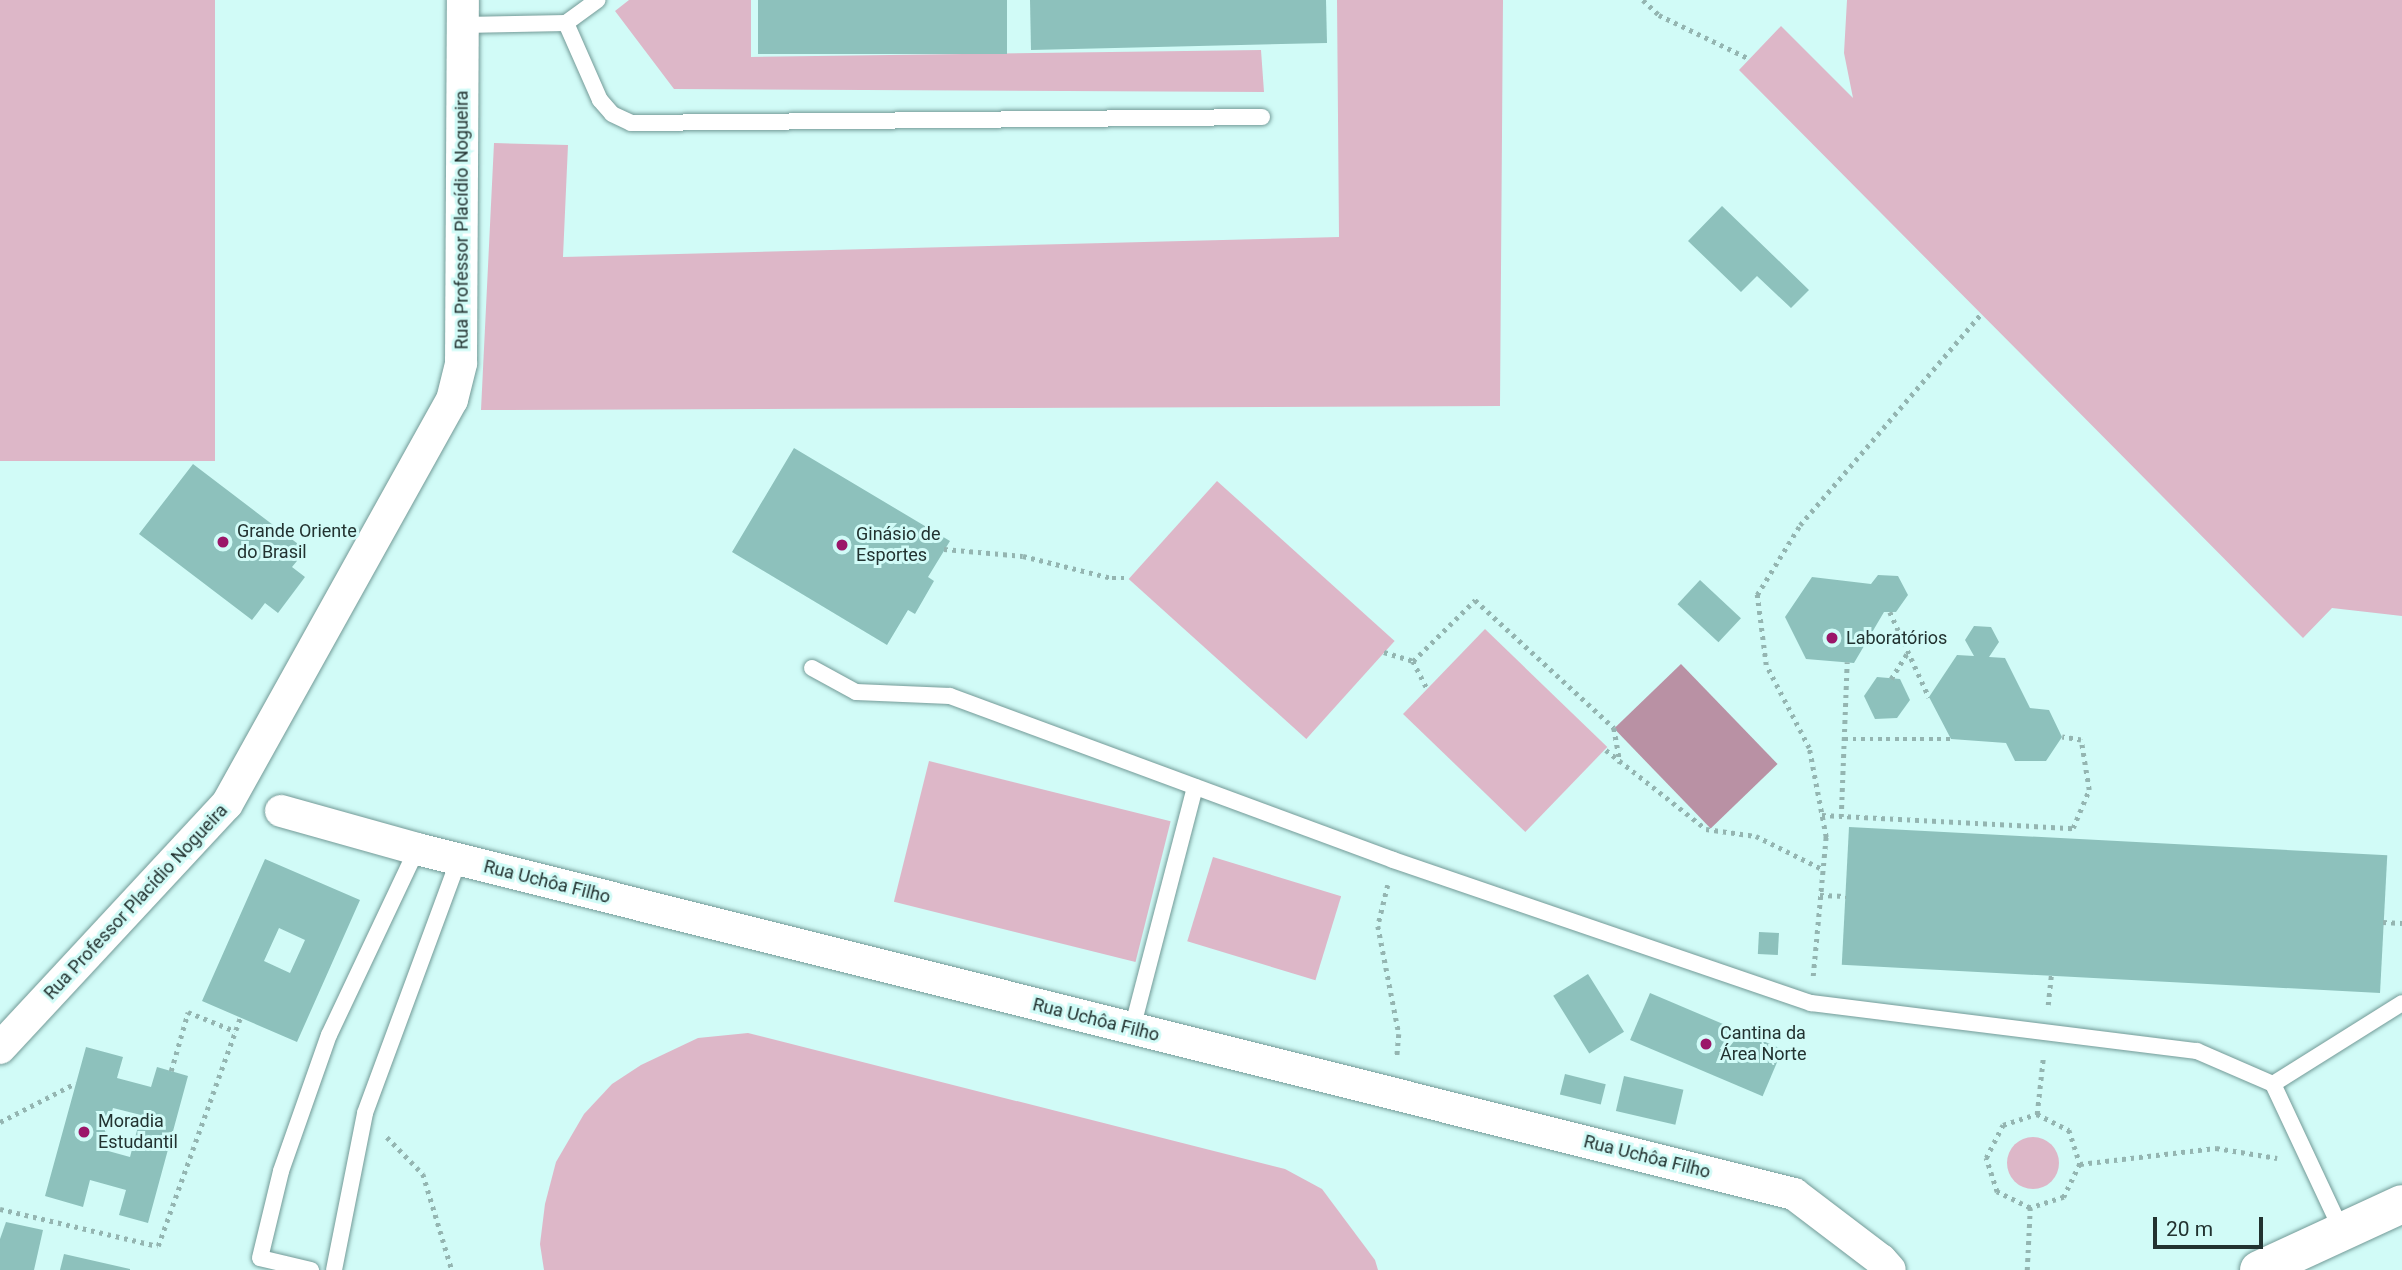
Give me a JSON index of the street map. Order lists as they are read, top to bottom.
{
  "streets": {
    "street": ["Rua Professor Placídio Nogueira", "Rua Uchôa Filho"]
  },
  "places": [
    "Grande Oriente do Brasil",
    "Ginásio de Esportes",
    "Laboratórios",
    "Cantina da Área Norte",
    "Moradia Estudantil"
  ],
  "scale_bar": "20 m"
}
